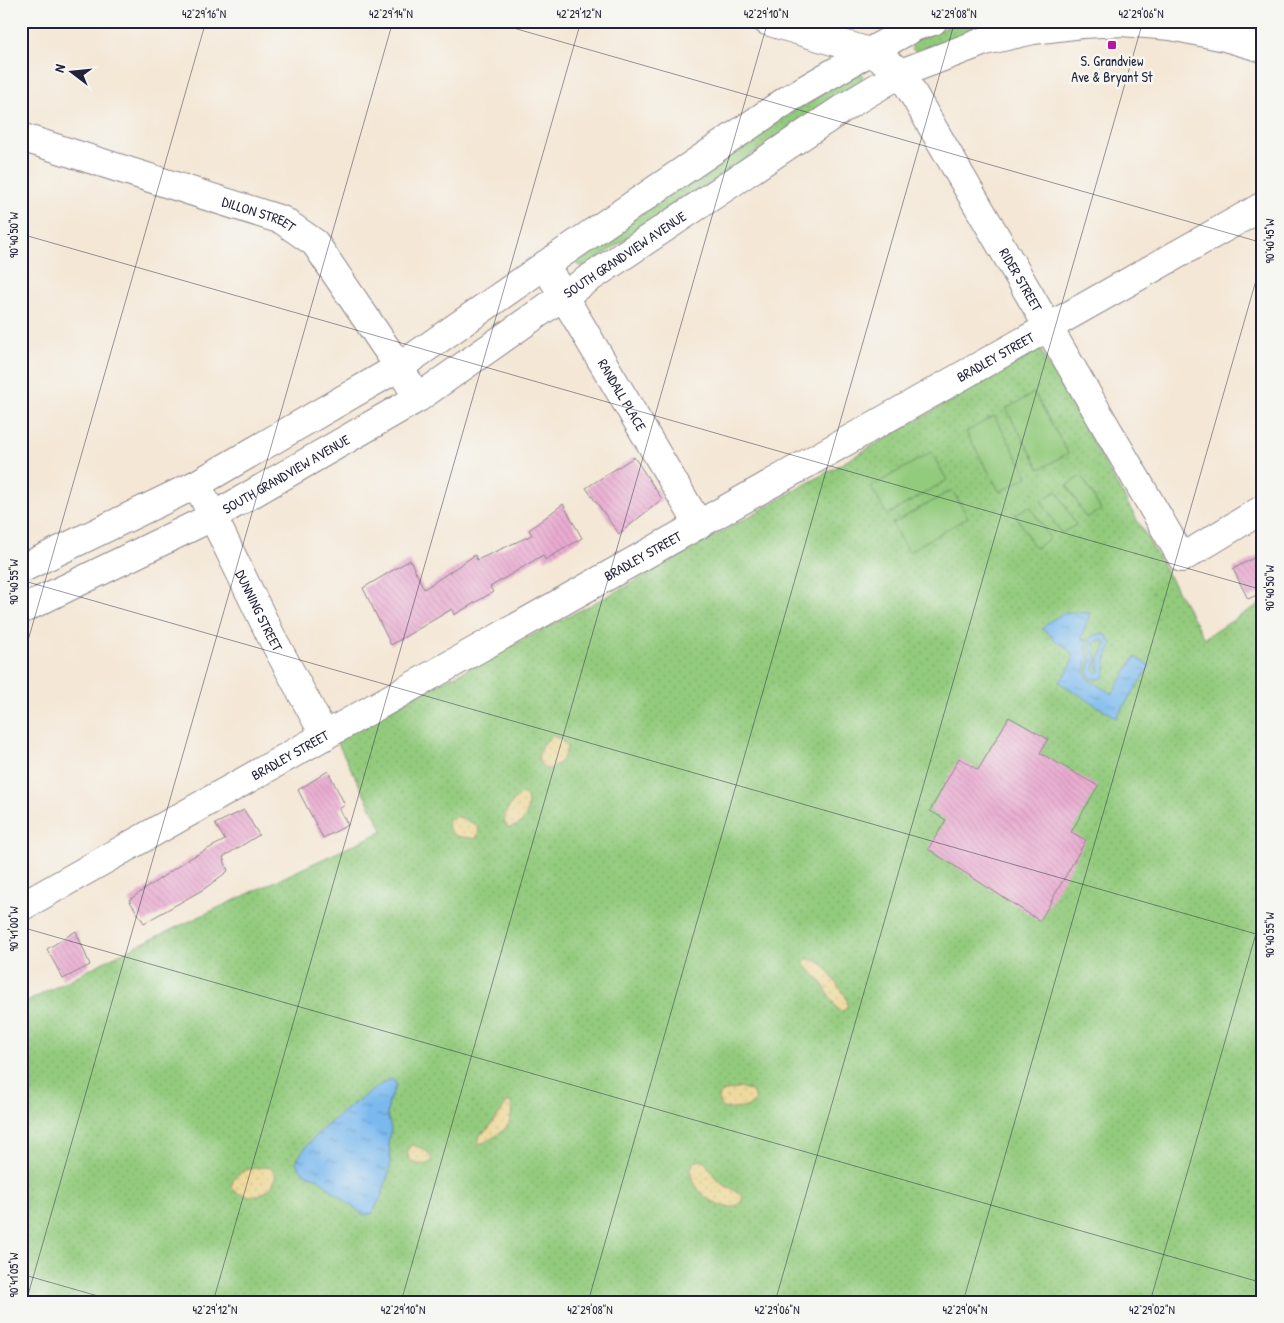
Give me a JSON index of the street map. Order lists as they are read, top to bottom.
{
  "streets": {
    "street": [
      "DILLON STREET",
      "SOUTH GRANDVIEW AVENUE",
      "RIDER STREET",
      "BRADLEY STREET",
      "RANDALL PLACE",
      "DUNNING STREET"
    ]
  },
  "crossings": [
    ["DILLON STREET", "SOUTH GRANDVIEW AVENUE"],
    ["SOUTH GRANDVIEW AVENUE", "RIDER STREET"],
    ["SOUTH GRANDVIEW AVENUE", "RANDALL PLACE"],
    ["SOUTH GRANDVIEW AVENUE", "DUNNING STREET"],
    ["RIDER STREET", "BRADLEY STREET"],
    ["BRADLEY STREET", "RANDALL PLACE"],
    ["BRADLEY STREET", "DUNNING STREET"]
  ],
  "places": {
    "transit": ["S. Grandview Ave & Bryant St"]
  },
  "north": "left",
  "coordinates": [
    "42°29'16\"N",
    "42°29'14\"N",
    "42°29'12\"N",
    "42°29'10\"N",
    "42°29'08\"N",
    "42°29'06\"N",
    "90°40'50\"W",
    "90°40'45\"W",
    "90°40'55\"W",
    "90°41'00\"W",
    "90°41'05\"W",
    "42°29'04\"N",
    "42°29'02\"N"
  ]
}
